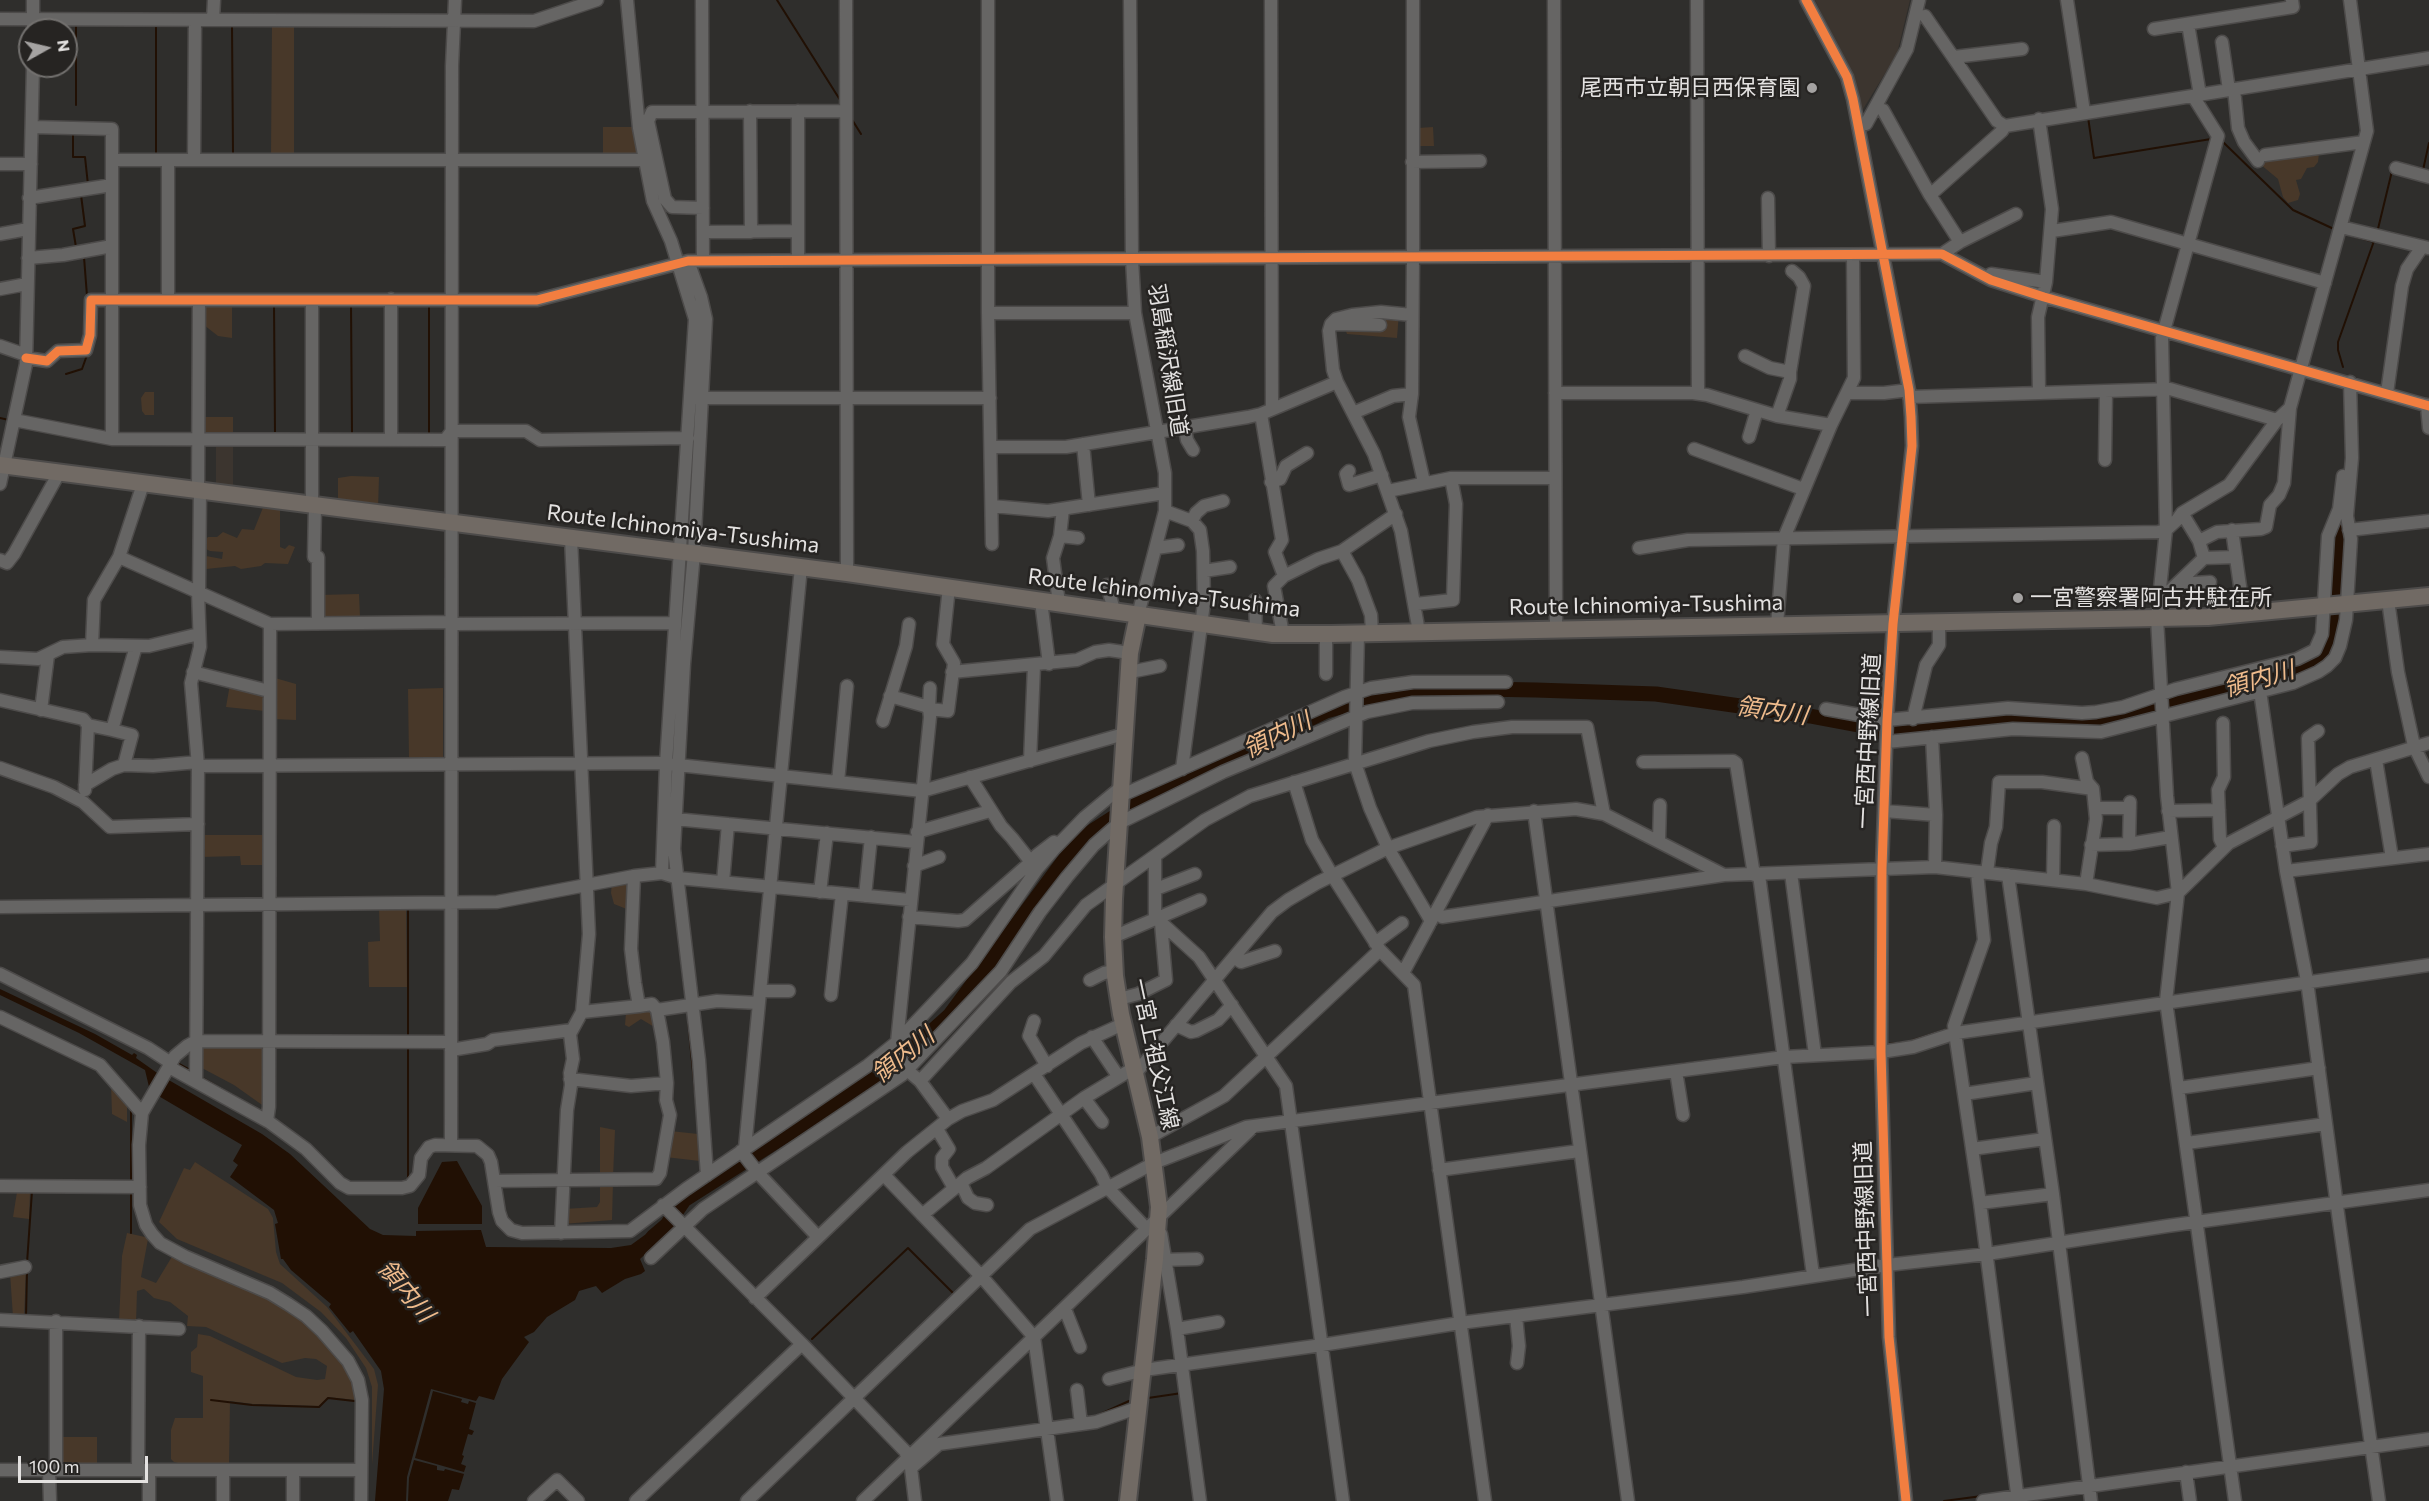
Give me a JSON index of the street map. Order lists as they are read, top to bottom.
{
  "streets": {
    "main road": ["Route Ichinomiya-Tsushima", "一宮上祖父江線"],
    "street": ["羽島稲沢線旧道", "一宮西中野線旧道"]
  },
  "crossings": [
    ["羽島稲沢線旧道", "Route Ichinomiya-Tsushima"],
    ["羽島稲沢線旧道", "一宮上祖父江線"],
    ["Route Ichinomiya-Tsushima", "一宮西中野線旧道"],
    ["Route Ichinomiya-Tsushima", "一宮上祖父江線"]
  ],
  "water": ["領内川"],
  "places": ["尾西市立朝日西保育園", "一宮警察署阿古井駐在所"],
  "scale_bar": "100 m",
  "north": "right"
}
